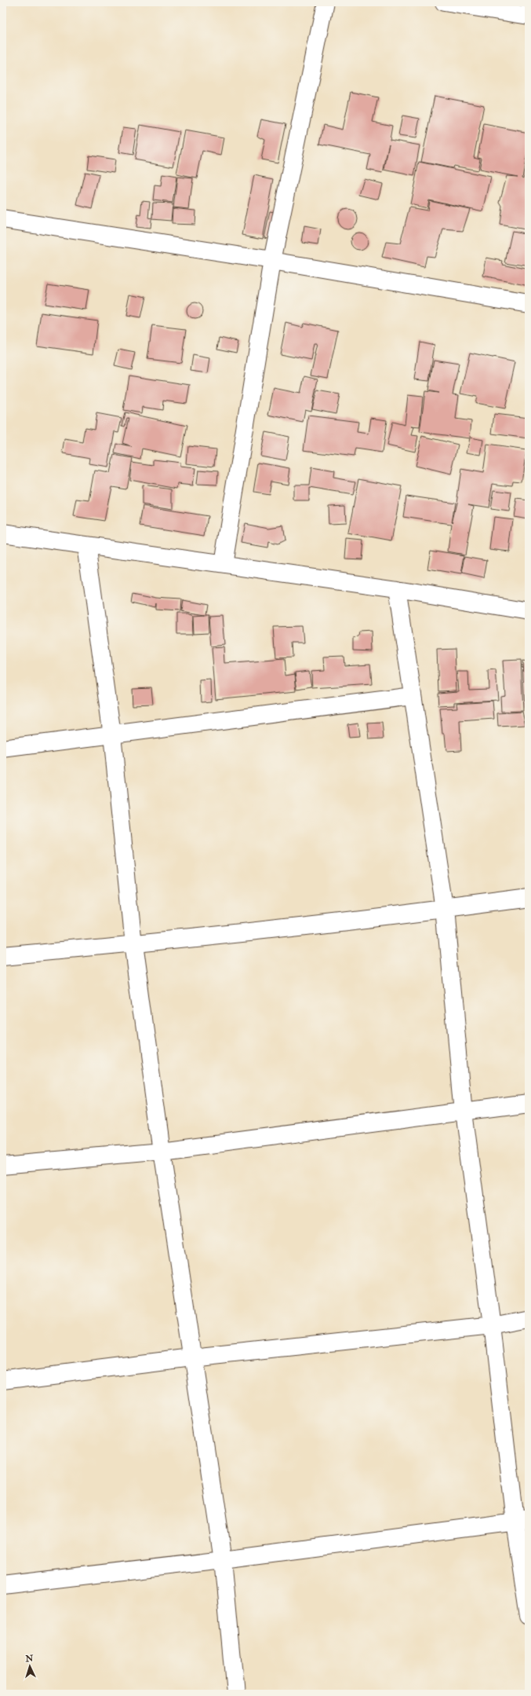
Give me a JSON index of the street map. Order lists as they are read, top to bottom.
{
  "north": "top"
}
